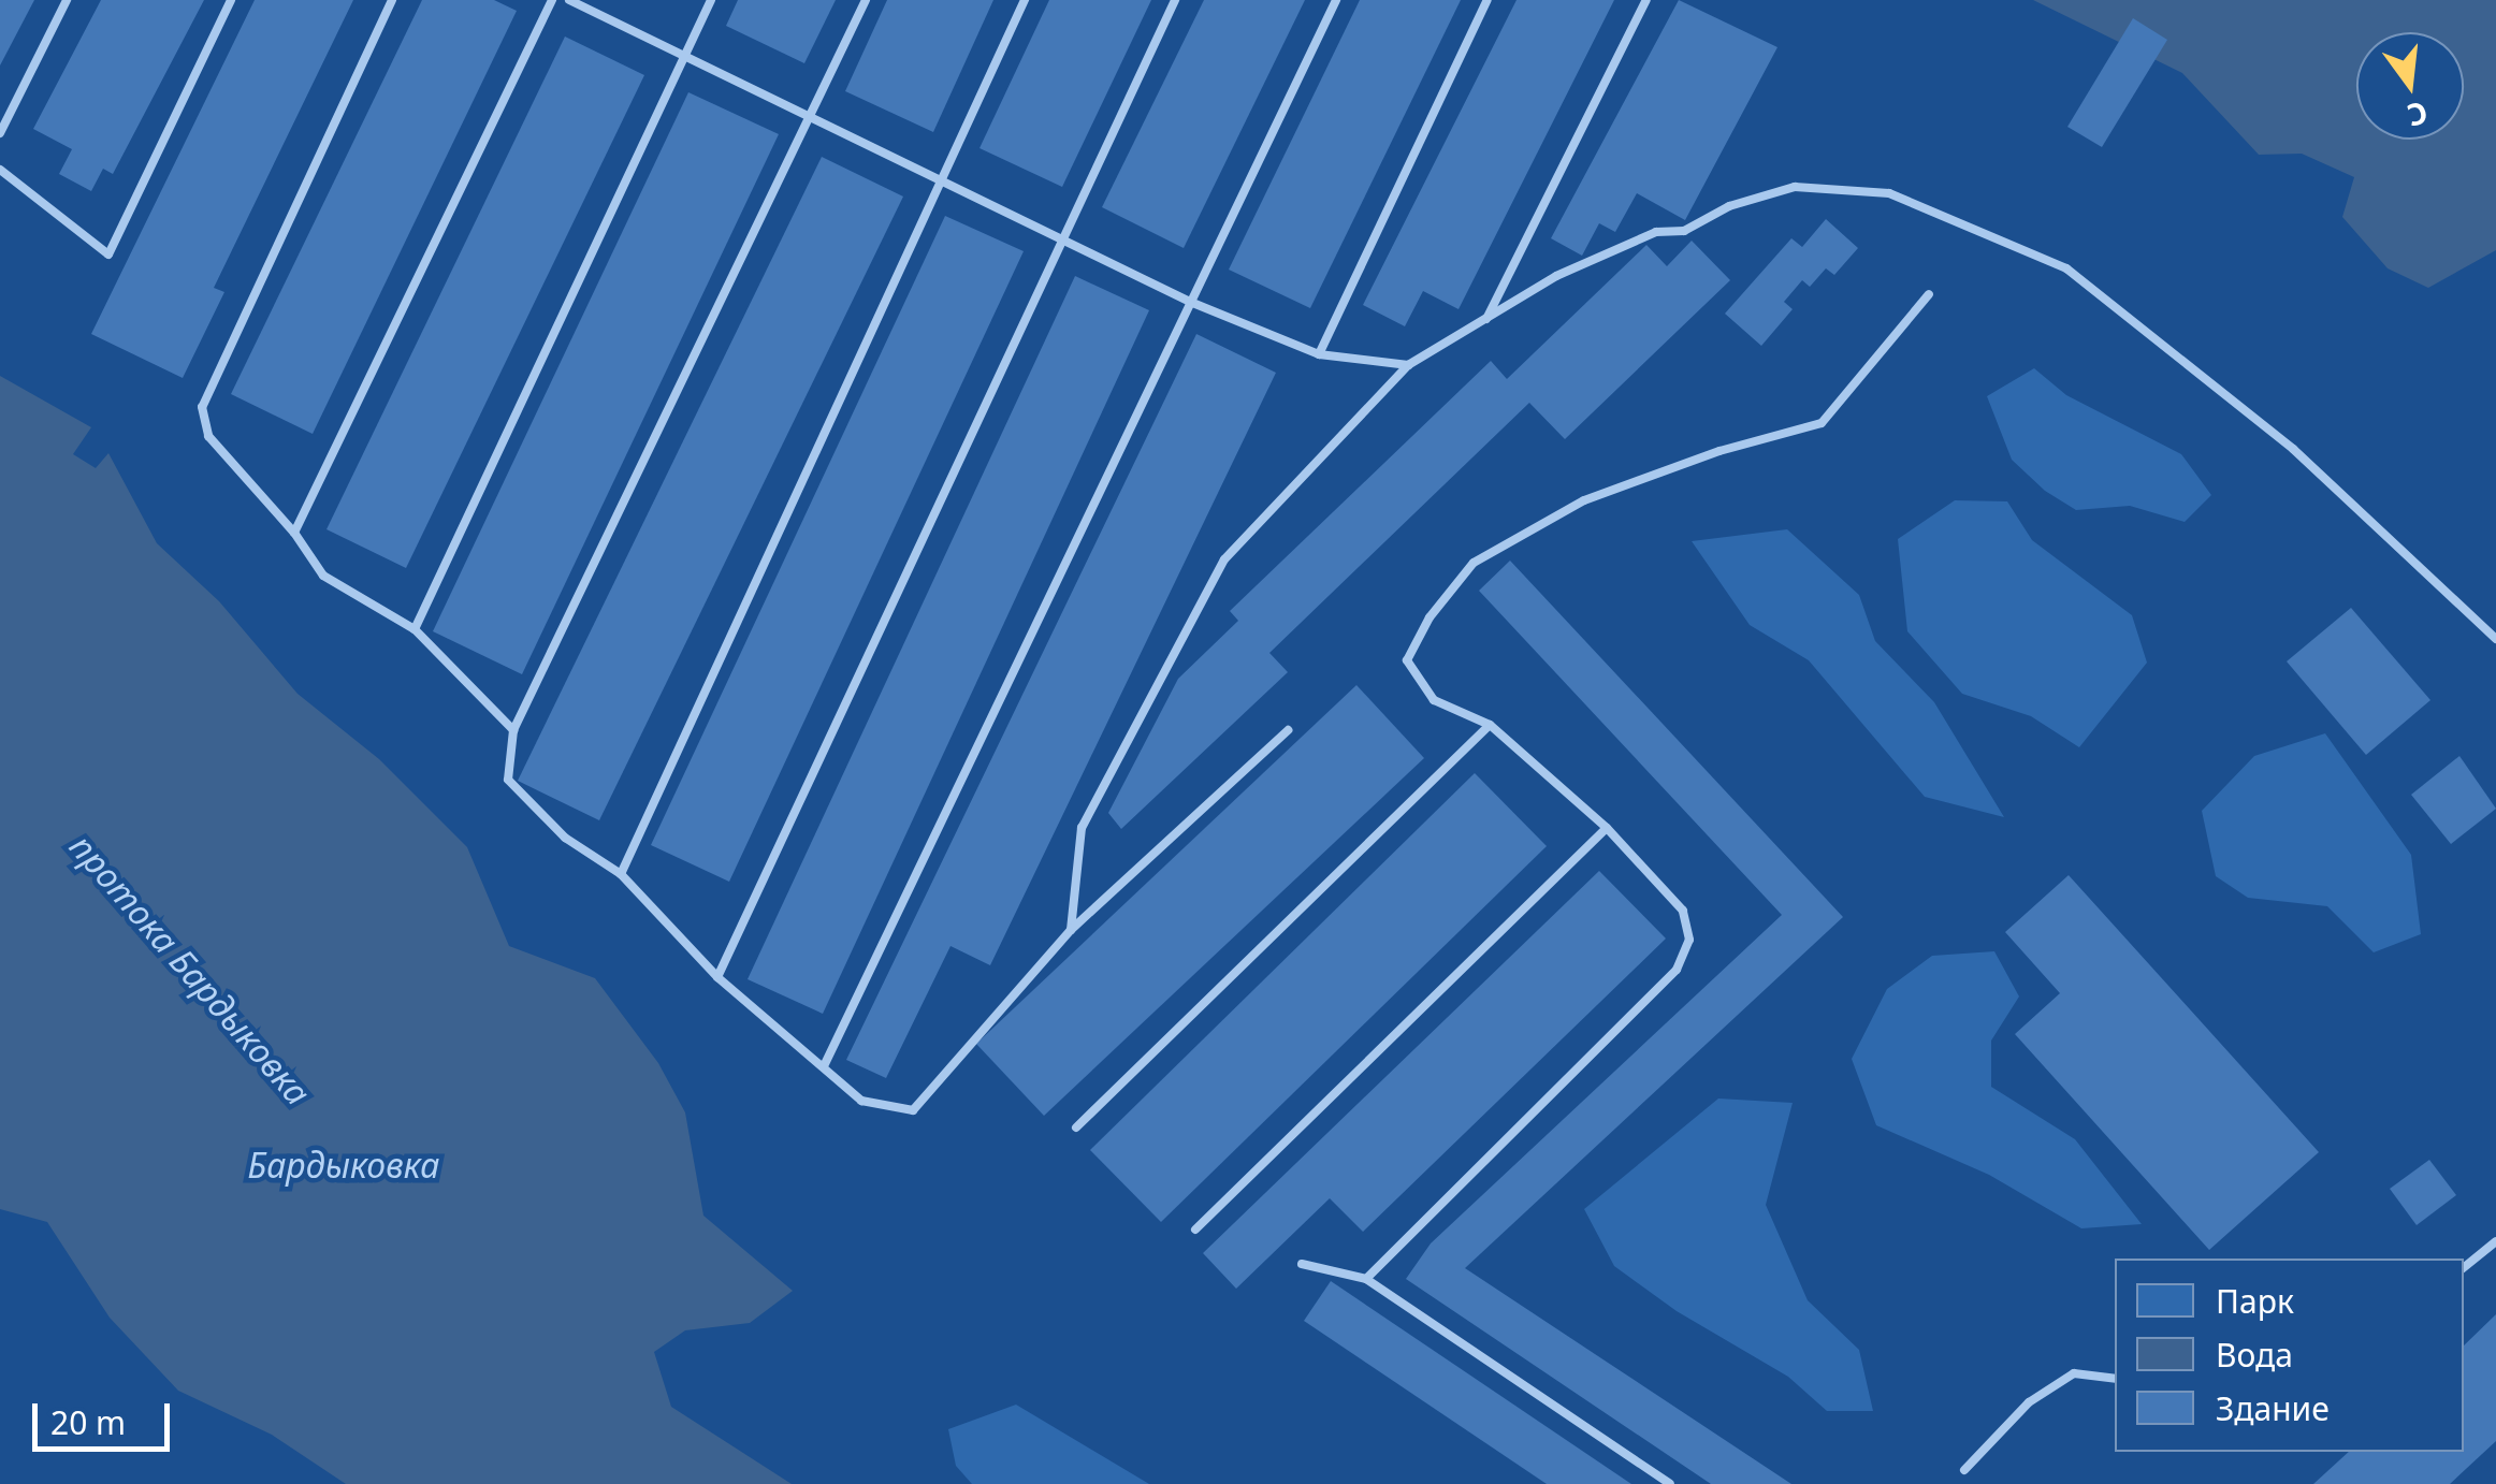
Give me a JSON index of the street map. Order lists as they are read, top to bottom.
{
  "water": ["протока Бардыковка", "Бардыковка"],
  "legend": ["Парк", "Вода", "Здание"],
  "scale_bar": "20 m",
  "north": "bottom"
}
